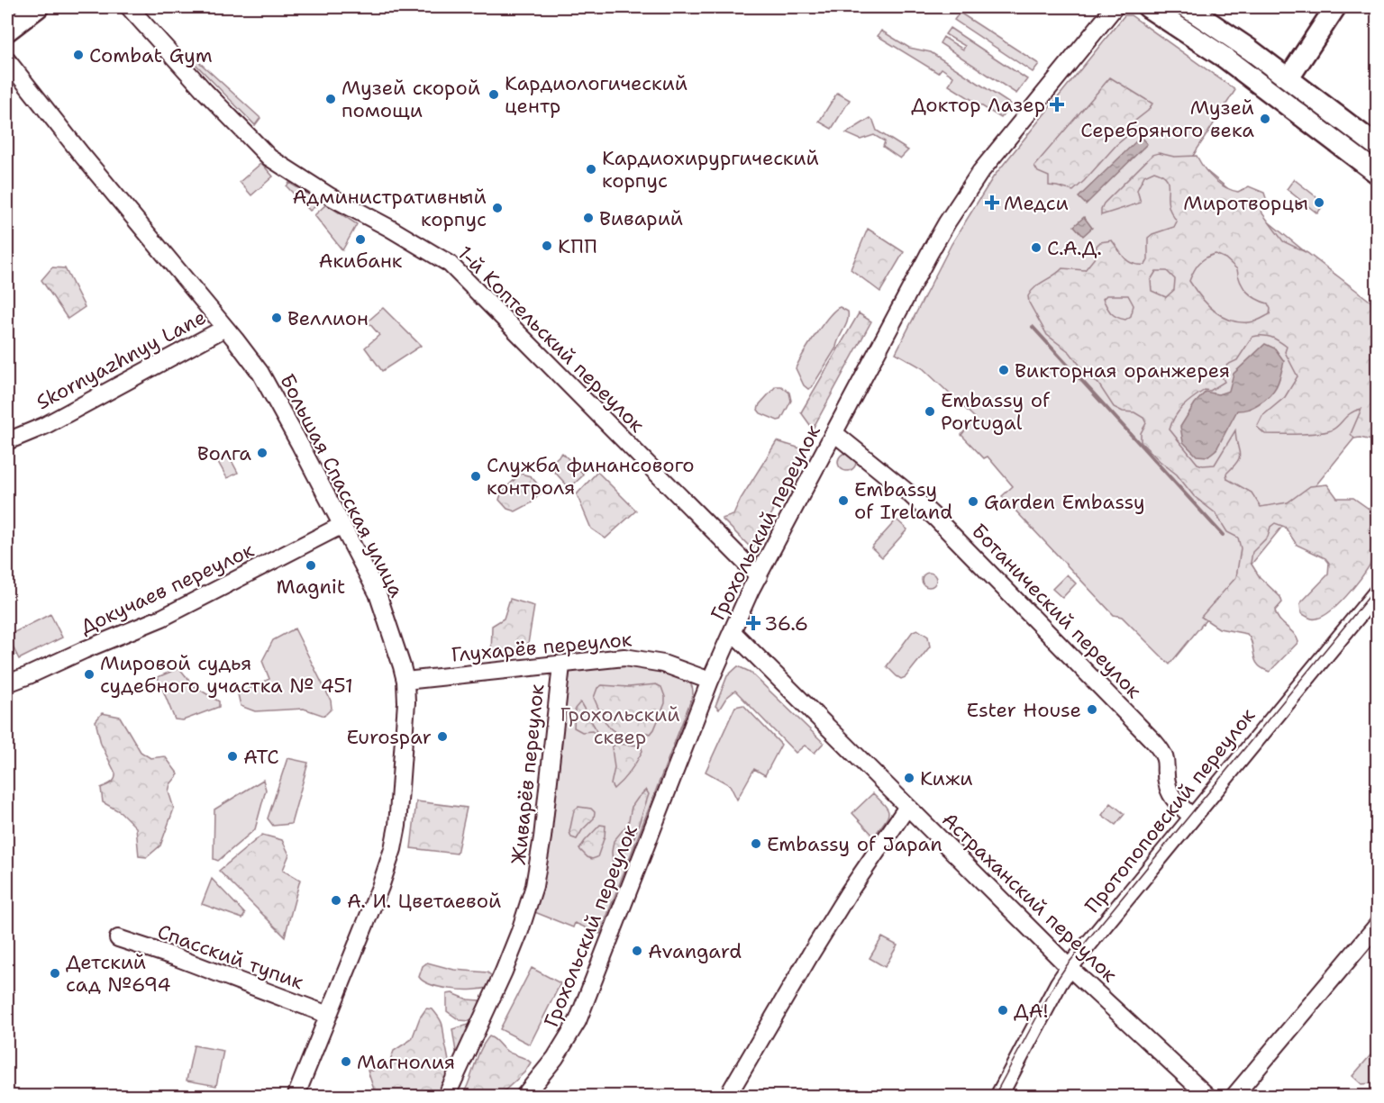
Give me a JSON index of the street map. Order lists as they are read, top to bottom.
{
  "streets": {
    "street": [
      "1-й Коптельский переулок",
      "Skornyazhnyy Lane",
      "Большая Спасская улица",
      "Грохольский переулок",
      "Докучаев переулок",
      "Ботанический переулок",
      "Глухарёв переулок",
      "Живарёв переулок",
      "Протопоповский переулок",
      "Астраханский переулок",
      "Спасский тупик"
    ]
  },
  "crossings": [
    ["1-й Коптельский переулок", "Грохольский переулок"],
    ["Skornyazhnyy Lane", "Большая Спасская улица"],
    ["Большая Спасская улица", "Докучаев переулок"],
    ["Большая Спасская улица", "Глухарёв переулок"],
    ["Большая Спасская улица", "Спасский тупик"],
    ["Грохольский переулок", "Ботанический переулок"],
    ["Грохольский переулок", "Глухарёв переулок"],
    ["Грохольский переулок", "Астраханский переулок"],
    ["Ботанический переулок", "Протопоповский переулок"],
    ["Глухарёв переулок", "Живарёв переулок"],
    ["Протопоповский переулок", "Астраханский переулок"]
  ],
  "parks": ["Грохольский сквер"],
  "places": {
    "other": [
      "Combat Gym",
      "Кардиологический центр",
      "Музей скорой помощи",
      "Музей Серебряного века",
      "Кардиохирургический корпус",
      "Миротворцы",
      "Административный корпус",
      "Виварий",
      "Акибанк",
      "КПП",
      "С.А.Д.",
      "Веллион",
      "Викторная оранжерея",
      "Embassy of Portugal",
      "Волга",
      "Служба финансового контроля",
      "Embassy of Ireland",
      "Garden Embassy",
      "Magnit",
      "Мировой судья судебного участка № 451",
      "Ester House",
      "Eurospar",
      "АТС",
      "Кижи",
      "Embassy of Japan",
      "А. И. Цветаевой",
      "Avangard",
      "Детский сад №694",
      "ДА!",
      "Магнолия"
    ],
    "health": ["Доктор Лазер", "Медси", "36.6"]
  }
}
